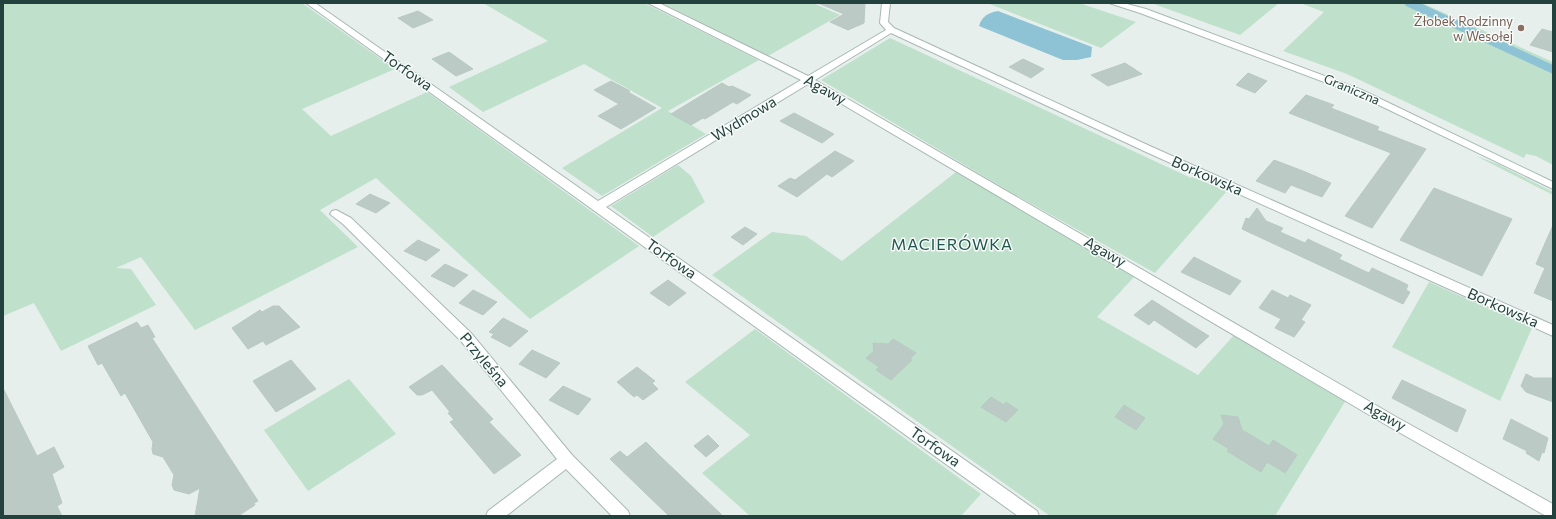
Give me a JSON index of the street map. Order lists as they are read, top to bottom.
{
  "streets": {
    "street": [
      "Torfowa",
      "Graniczna",
      "Agawy",
      "Wydmowa",
      "Borkowska",
      "Przyleśna"
    ]
  },
  "crossings": [
    ["Torfowa", "Wydmowa"],
    ["Agawy", "Wydmowa"],
    ["Wydmowa", "Borkowska"]
  ],
  "districts": ["MACIERÓWKA"],
  "places": ["Żłobek Rodzinny w Wesołej"]
}
